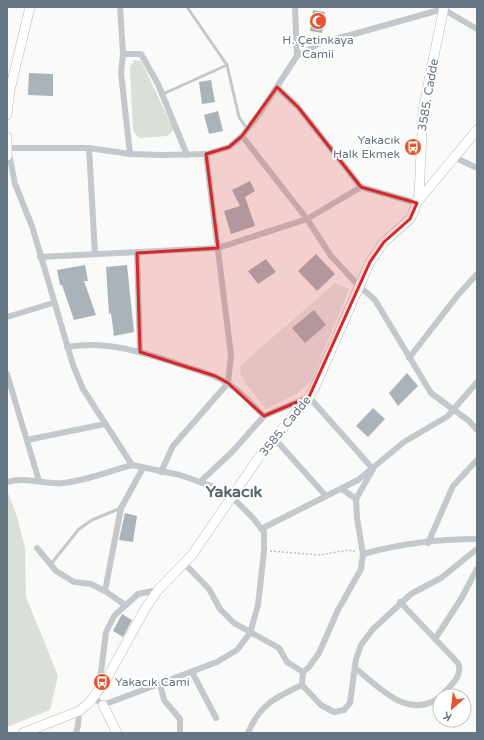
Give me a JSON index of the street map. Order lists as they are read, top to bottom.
{
  "streets": {
    "main road": ["3585. Cadde"]
  },
  "districts": ["Yakacık"],
  "places": {
    "mosque": ["H. Çetinkaya Camii"],
    "bus stop": ["Yakacık Halk Ekmek", "Yakacık Cami"]
  },
  "north": "bottom left"
}
